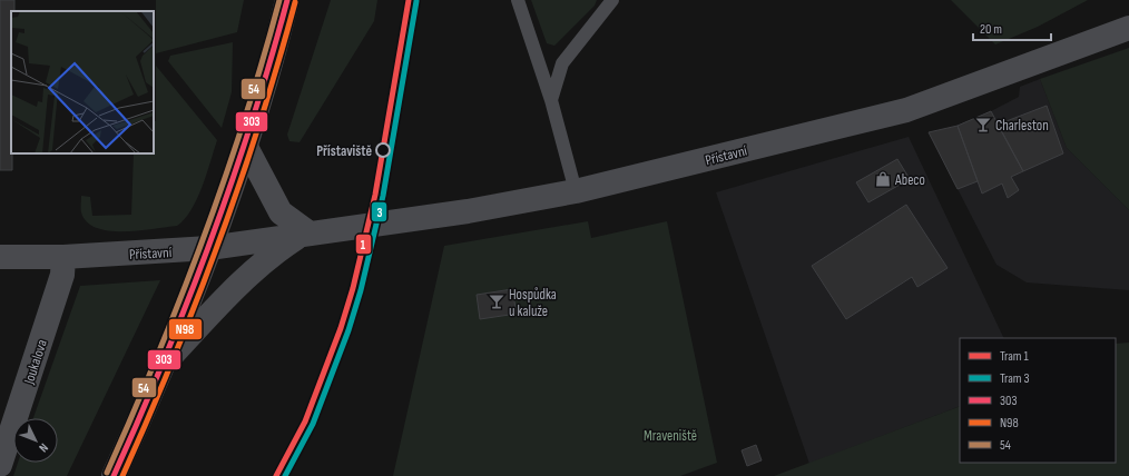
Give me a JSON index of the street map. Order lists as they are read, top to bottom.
{
  "streets": {
    "street": ["Přístavní", "Joukalova"]
  },
  "crossings": [
    ["Přístavní", "Joukalova"]
  ],
  "parks": ["Mraveniště"],
  "places": {
    "bar": ["Charleston", "Hospůdka u kaluže"],
    "other": ["Přístaviště"],
    "shop": ["Abeco"]
  },
  "lines": [
    "tram line 1",
    "transit line 303",
    "transit line 54",
    "tram line 3",
    "transit line N98"
  ],
  "legend": [
    "Tram 1",
    "Tram 3",
    "303",
    "N98",
    "54"
  ],
  "scale_bar": "20 m",
  "north": "bottom right"
}
